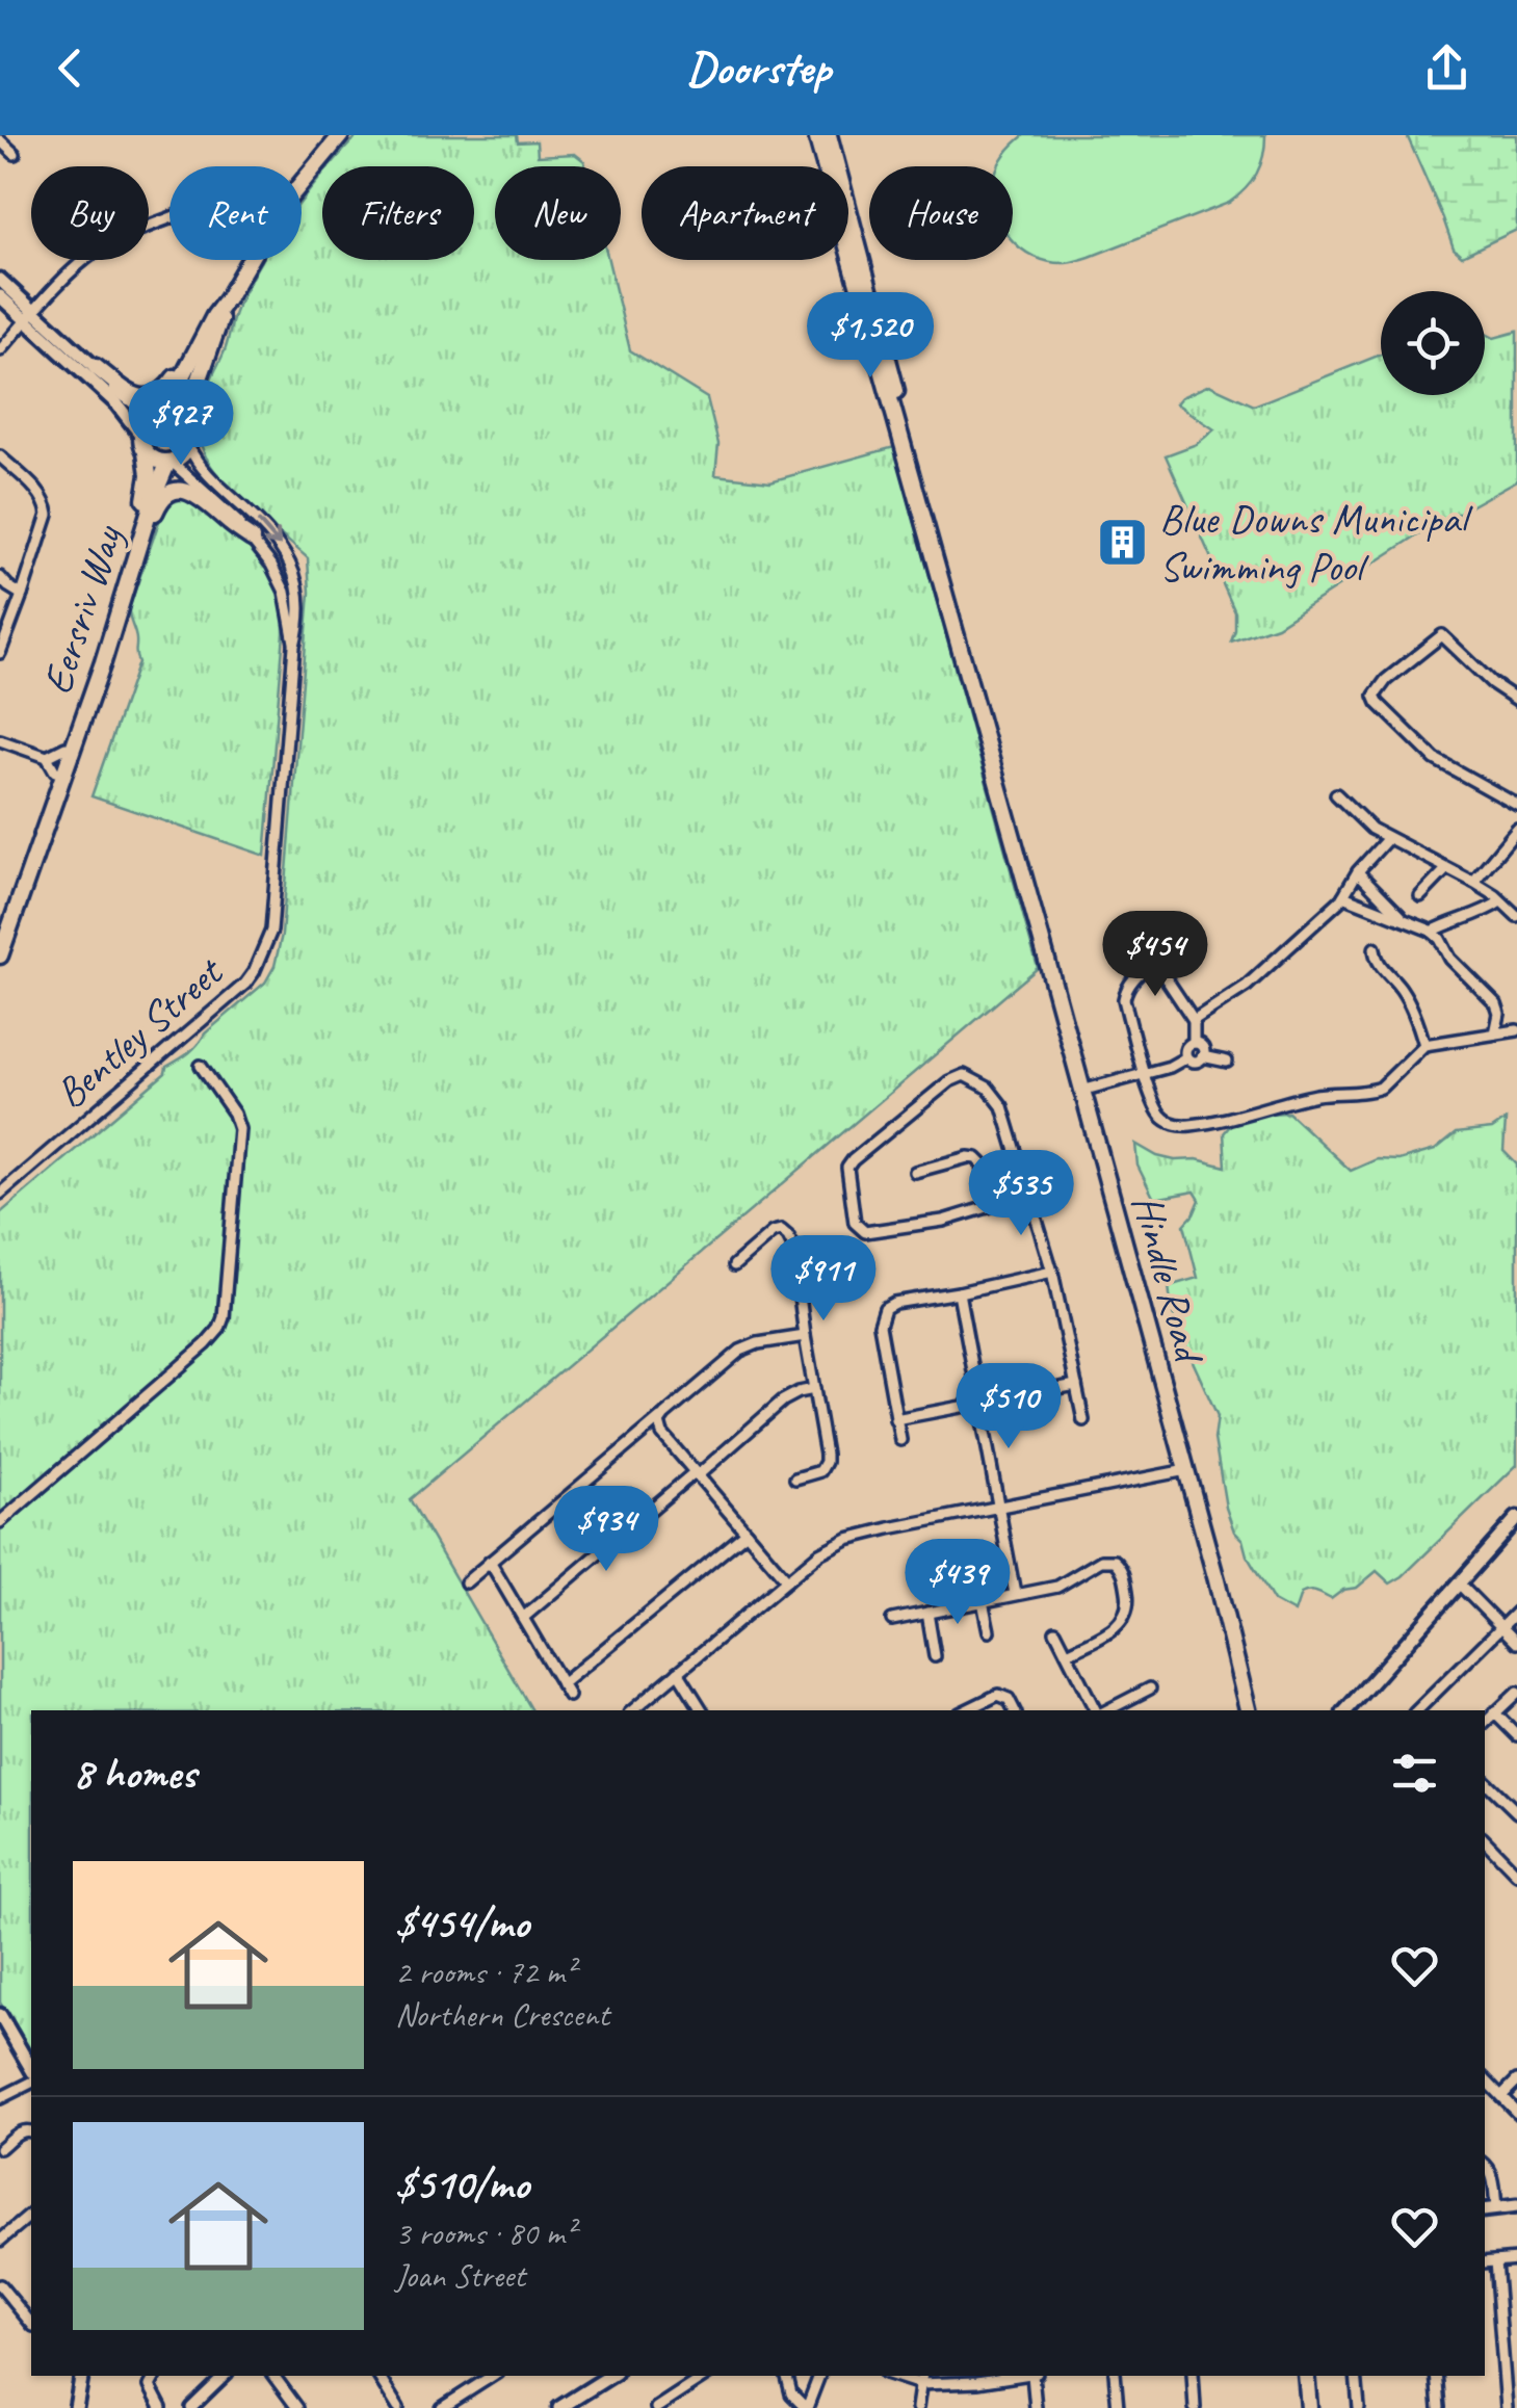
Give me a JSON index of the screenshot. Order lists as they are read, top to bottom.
{
  "streets": {
    "main road": ["Eersriv Way", "Hindle Road"],
    "street": ["Bentley Street"]
  },
  "crossings": [
    ["Eersriv Way", "Bentley Street"]
  ],
  "places": {
    "building": ["Blue Downs Municipal Swimming Pool"]
  },
  "page": {
    "header": "Doorstep",
    "chip": [
      "Buy",
      "Rent",
      "Filters",
      "New",
      "Apartment",
      "House"
    ],
    "price": [
      "$1,520",
      "$927",
      "$454",
      "$535",
      "$911",
      "$510",
      "$934",
      "$439"
    ],
    "heading": "8 homes",
    "list": [
      {
        "name": "$454/mo",
        "note": "2 rooms · 72 m² · Northern Crescent"
      },
      {
        "name": "$510/mo",
        "note": "3 rooms · 80 m² · Joan Street"
      }
    ]
  }
}
